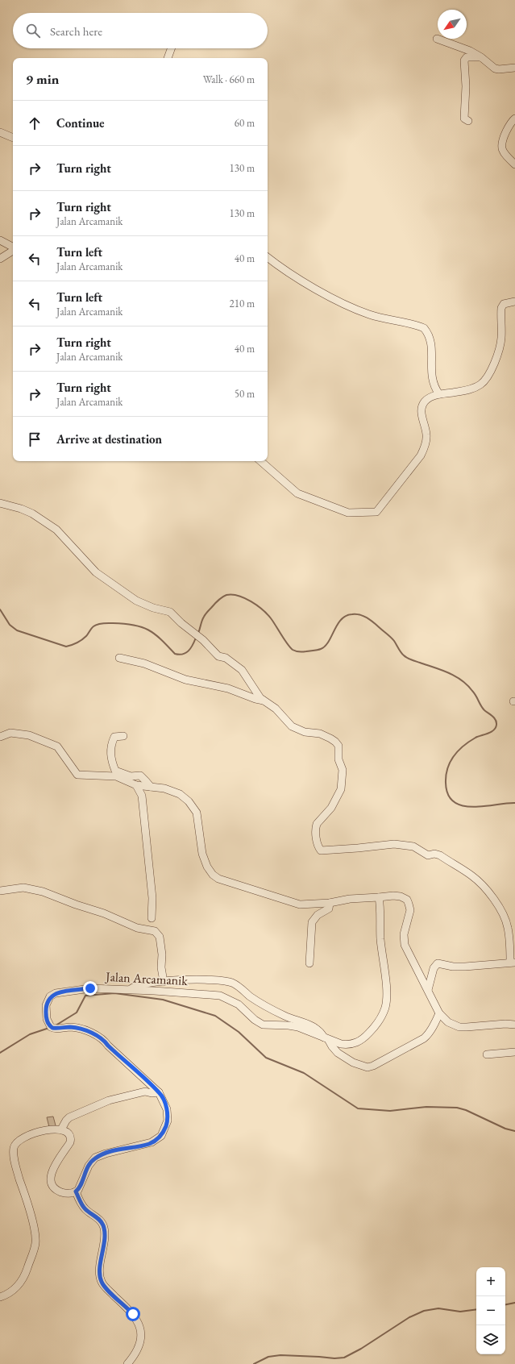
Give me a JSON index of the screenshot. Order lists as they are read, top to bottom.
{
  "streets": {
    "street": ["Jalan Arcamanik"]
  },
  "north": "bottom left",
  "page": {
    "search": "Search here",
    "heading": ["9 min", "Walk · 660 m"],
    "list": [
      ["Continue", "60 m"],
      ["Turn right", "130 m"],
      ["Turn right", "Jalan Arcamanik", "130 m"],
      ["Turn left", "Jalan Arcamanik", "40 m"],
      ["Turn left", "Jalan Arcamanik", "210 m"],
      ["Turn right", "Jalan Arcamanik", "40 m"],
      ["Turn right", "Jalan Arcamanik", "50 m"],
      "Arrive at destination"
    ],
    "map_buttons": ["+", "−"]
  }
}
